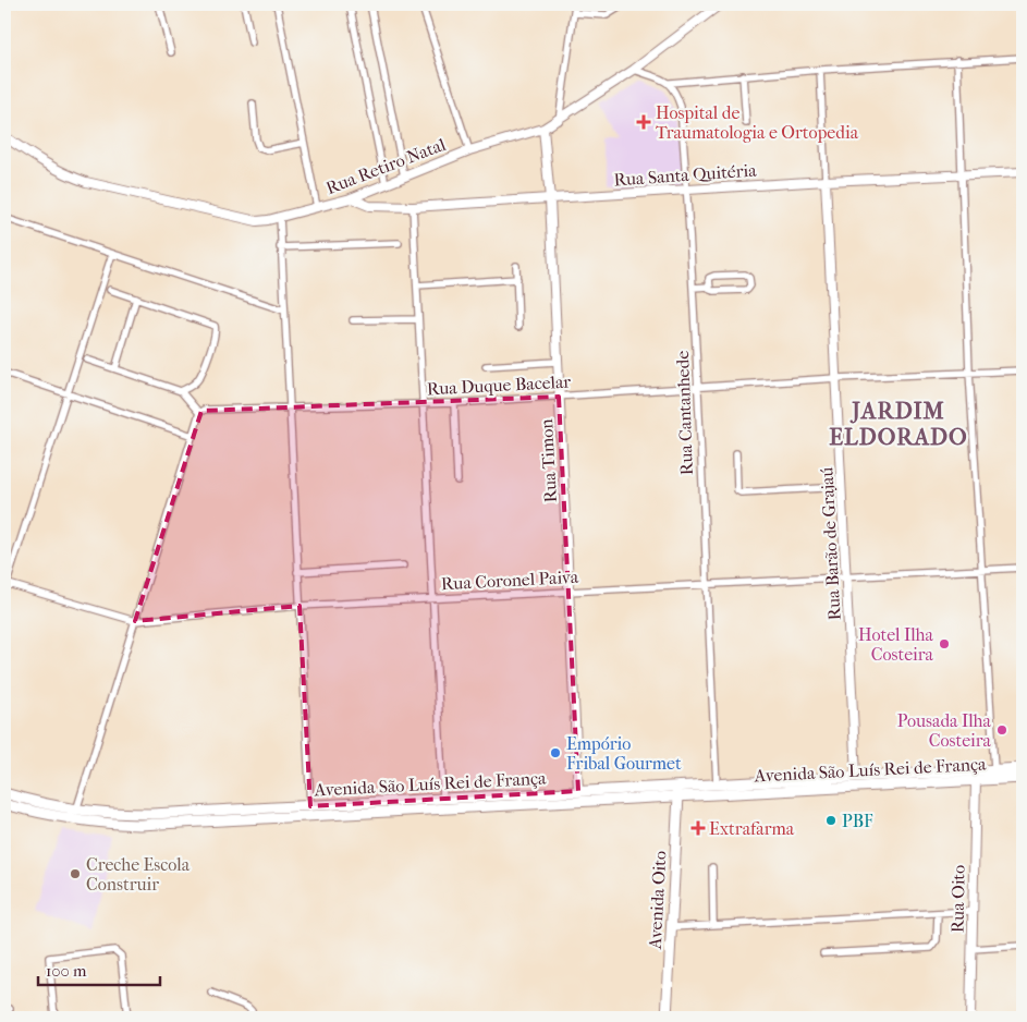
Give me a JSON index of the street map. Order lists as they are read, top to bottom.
{
  "streets": {
    "main road": ["Avenida São Luís Rei de França", "Avenida Oito"],
    "street": [
      "Rua Retiro Natal",
      "Rua Santa Quitéria",
      "Rua Duque Bacelar",
      "Rua Cantanhede",
      "Rua Timon",
      "Rua Barão de Grajaú",
      "Rua Coronel Paiva",
      "Rua Oito"
    ]
  },
  "crossings": [
    ["Rua Retiro Natal", "Rua Santa Quitéria"],
    ["Rua Retiro Natal", "Rua Timon"],
    ["Rua Santa Quitéria", "Rua Cantanhede"],
    ["Rua Santa Quitéria", "Rua Timon"],
    ["Rua Santa Quitéria", "Rua Barão de Grajaú"],
    ["Rua Duque Bacelar", "Rua Cantanhede"],
    ["Rua Duque Bacelar", "Rua Timon"],
    ["Rua Duque Bacelar", "Rua Barão de Grajaú"],
    ["Rua Cantanhede", "Rua Coronel Paiva"],
    ["Rua Cantanhede", "Avenida São Luís Rei de França"],
    ["Rua Timon", "Rua Coronel Paiva"],
    ["Rua Timon", "Avenida São Luís Rei de França"],
    ["Rua Barão de Grajaú", "Rua Coronel Paiva"],
    ["Rua Barão de Grajaú", "Avenida São Luís Rei de França"],
    ["Avenida São Luís Rei de França", "Rua Oito"],
    ["Avenida São Luís Rei de França", "Avenida Oito"]
  ],
  "districts": ["JARDIM ELDORADO"],
  "places": {
    "health": ["Hospital de Traumatologia e Ortopedia", "Extrafarma"],
    "other": [
      "Hotel Ilha Costeira",
      "Pousada Ilha Costeira",
      "Empório Fribal Gourmet",
      "PBF",
      "Creche Escola Construir"
    ]
  },
  "scale_bar": "100 m"
}
